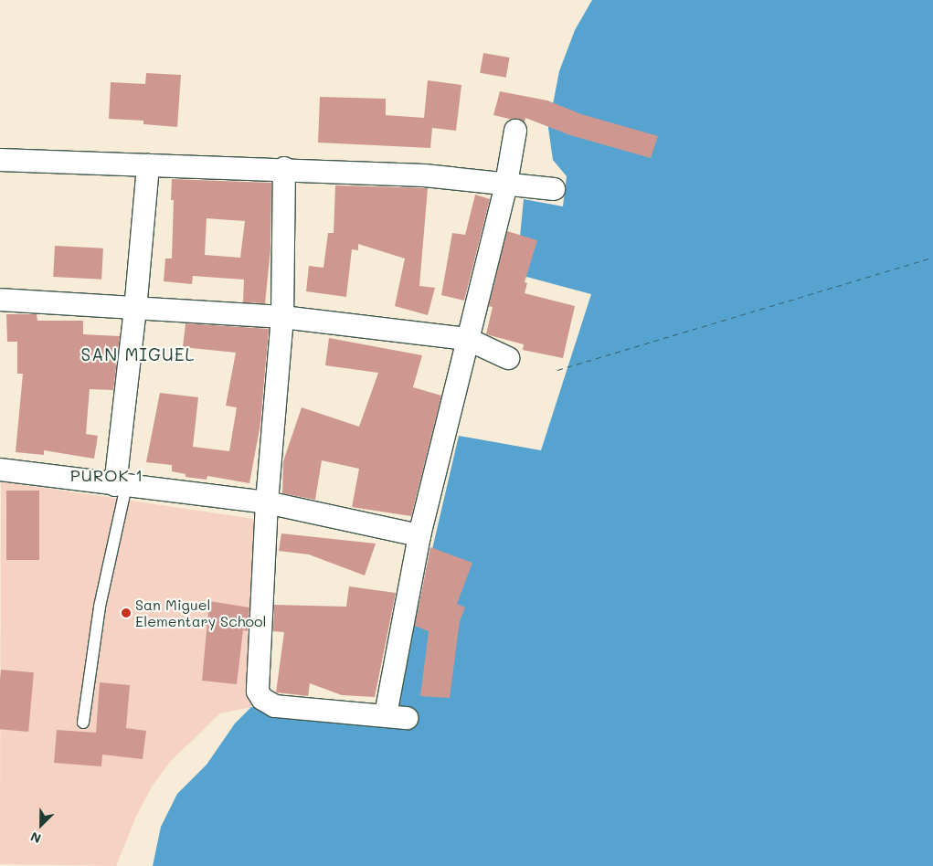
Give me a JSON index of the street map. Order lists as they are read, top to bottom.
{
  "districts": ["SAN MIGUEL", "PUROK 1"],
  "places": ["San Miguel Elementary School"],
  "north": "bottom left"
}
